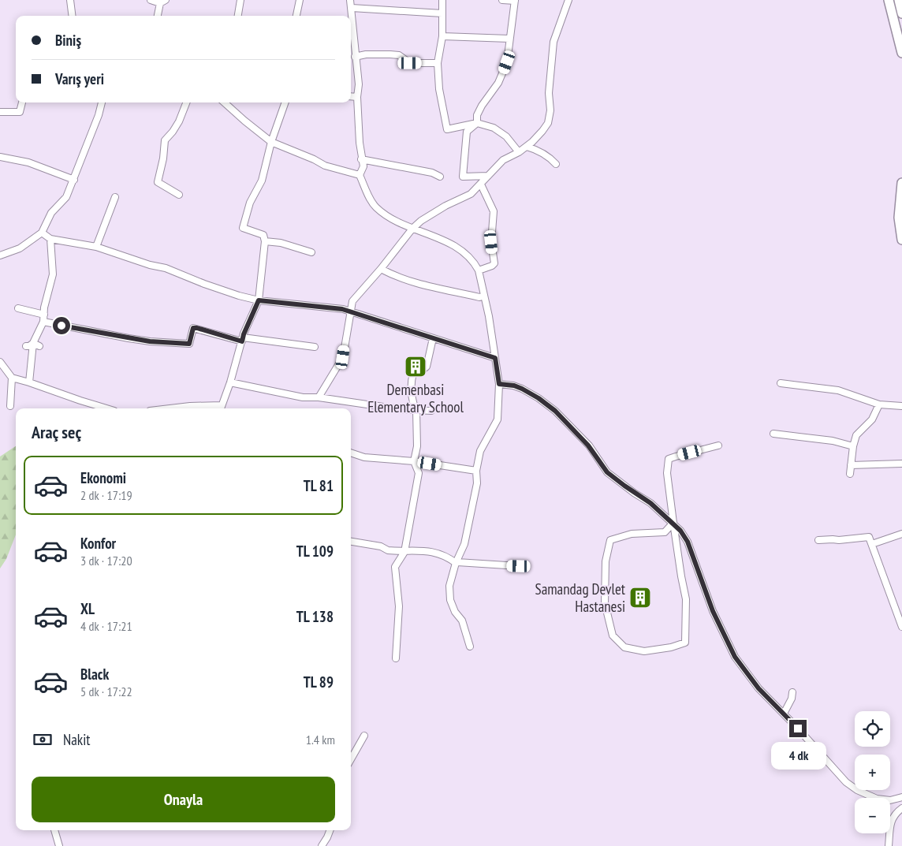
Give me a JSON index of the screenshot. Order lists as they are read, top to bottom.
{
  "places": {
    "building": ["Demenbasi Elementary School", "Samandag Devlet Hastanesi"]
  },
  "page": {
    "banner": ["Biniş", "Varış yeri"],
    "heading": "Araç seç",
    "list": [
      {
        "name": "Ekonomi",
        "note": "2 dk · 17:19",
        "value": "TL 81"
      },
      {
        "name": "Konfor",
        "note": "3 dk · 17:20",
        "value": "TL 109"
      },
      {
        "name": "XL",
        "note": "4 dk · 17:21",
        "value": "TL 138"
      },
      {
        "name": "Black",
        "note": "5 dk · 17:22",
        "value": "TL 89"
      }
    ],
    "map_buttons": ["+", "−"],
    "pay": ["Nakit", "1.4 km"],
    "bubble": "4 dk",
    "buttons": "Onayla"
  }
}
